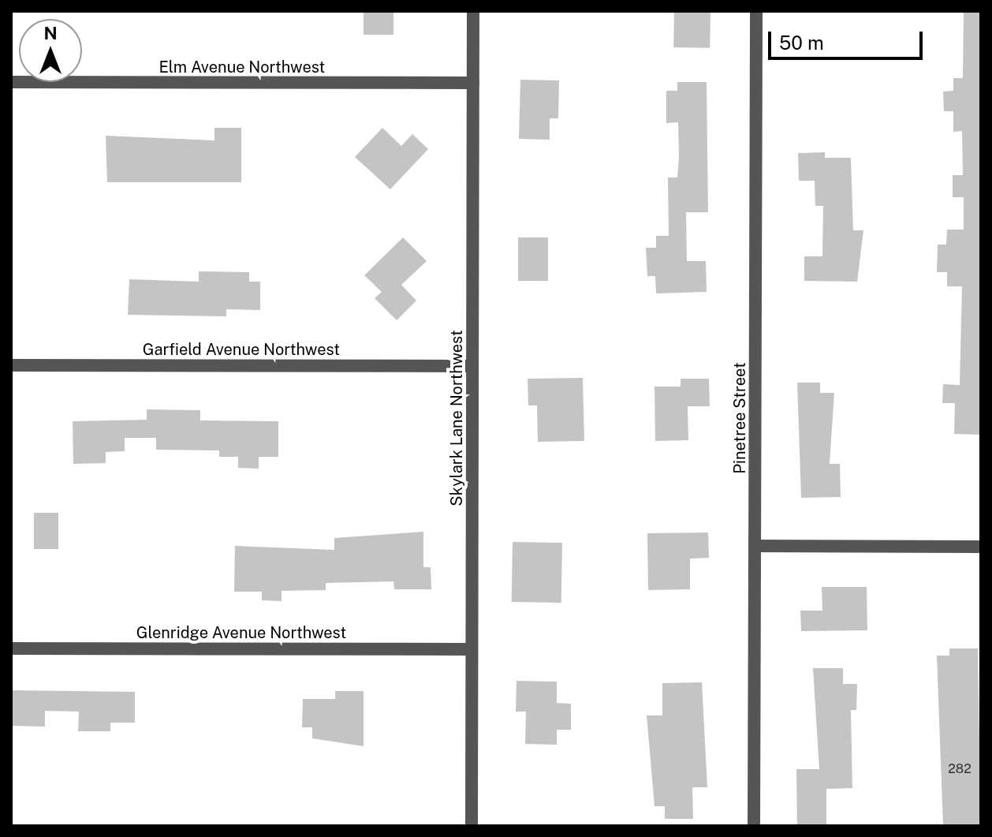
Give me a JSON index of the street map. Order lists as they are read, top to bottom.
{
  "streets": {
    "street": [
      "Elm Avenue Northwest",
      "Garfield Avenue Northwest",
      "Skylark Lane Northwest",
      "Pinetree Street",
      "Glenridge Avenue Northwest"
    ]
  },
  "crossings": [
    ["Elm Avenue Northwest", "Skylark Lane Northwest"],
    ["Garfield Avenue Northwest", "Skylark Lane Northwest"],
    ["Skylark Lane Northwest", "Glenridge Avenue Northwest"]
  ],
  "house_numbers": ["282"],
  "scale_bar": "50 m",
  "north": "top"
}
